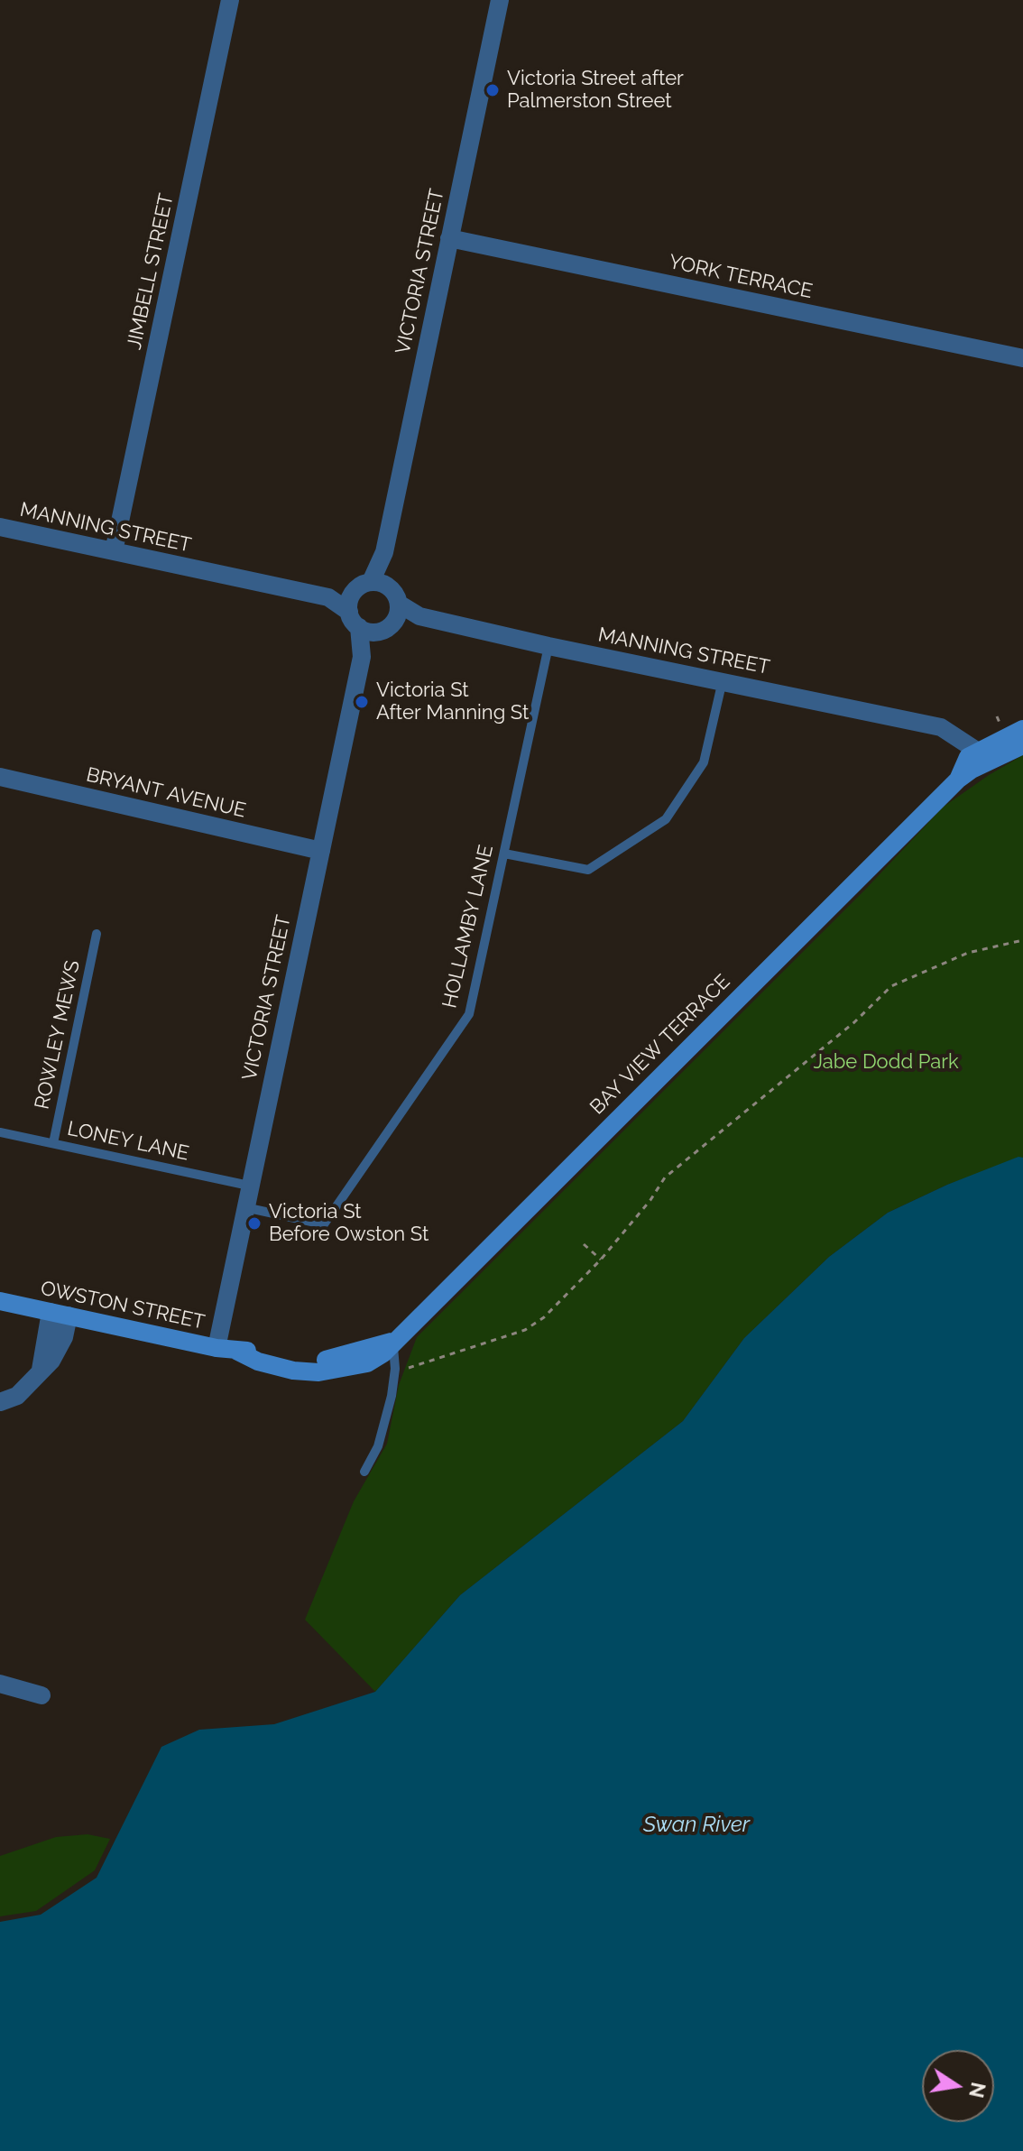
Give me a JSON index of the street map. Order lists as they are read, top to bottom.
{
  "streets": {
    "street": [
      "JIMBELL STREET",
      "VICTORIA STREET",
      "YORK TERRACE",
      "MANNING STREET",
      "BRYANT AVENUE",
      "BAY VIEW TERRACE",
      "OWSTON STREET"
    ],
    "lane": ["HOLLAMBY LANE", "ROWLEY MEWS", "LONEY LANE"]
  },
  "crossings": [
    ["JIMBELL STREET", "MANNING STREET"],
    ["VICTORIA STREET", "YORK TERRACE"],
    ["VICTORIA STREET", "MANNING STREET"],
    ["VICTORIA STREET", "BRYANT AVENUE"],
    ["VICTORIA STREET", "HOLLAMBY LANE"],
    ["VICTORIA STREET", "LONEY LANE"],
    ["VICTORIA STREET", "OWSTON STREET"],
    ["MANNING STREET", "HOLLAMBY LANE"],
    ["MANNING STREET", "BAY VIEW TERRACE"],
    ["ROWLEY MEWS", "LONEY LANE"],
    ["BAY VIEW TERRACE", "OWSTON STREET"]
  ],
  "water": ["Swan River"],
  "parks": ["Jabe Dodd Park"],
  "places": ["Victoria Street after Palmerston Street", "Victoria St After Manning St", "Victoria St Before Owston St"],
  "north": "right"
}
